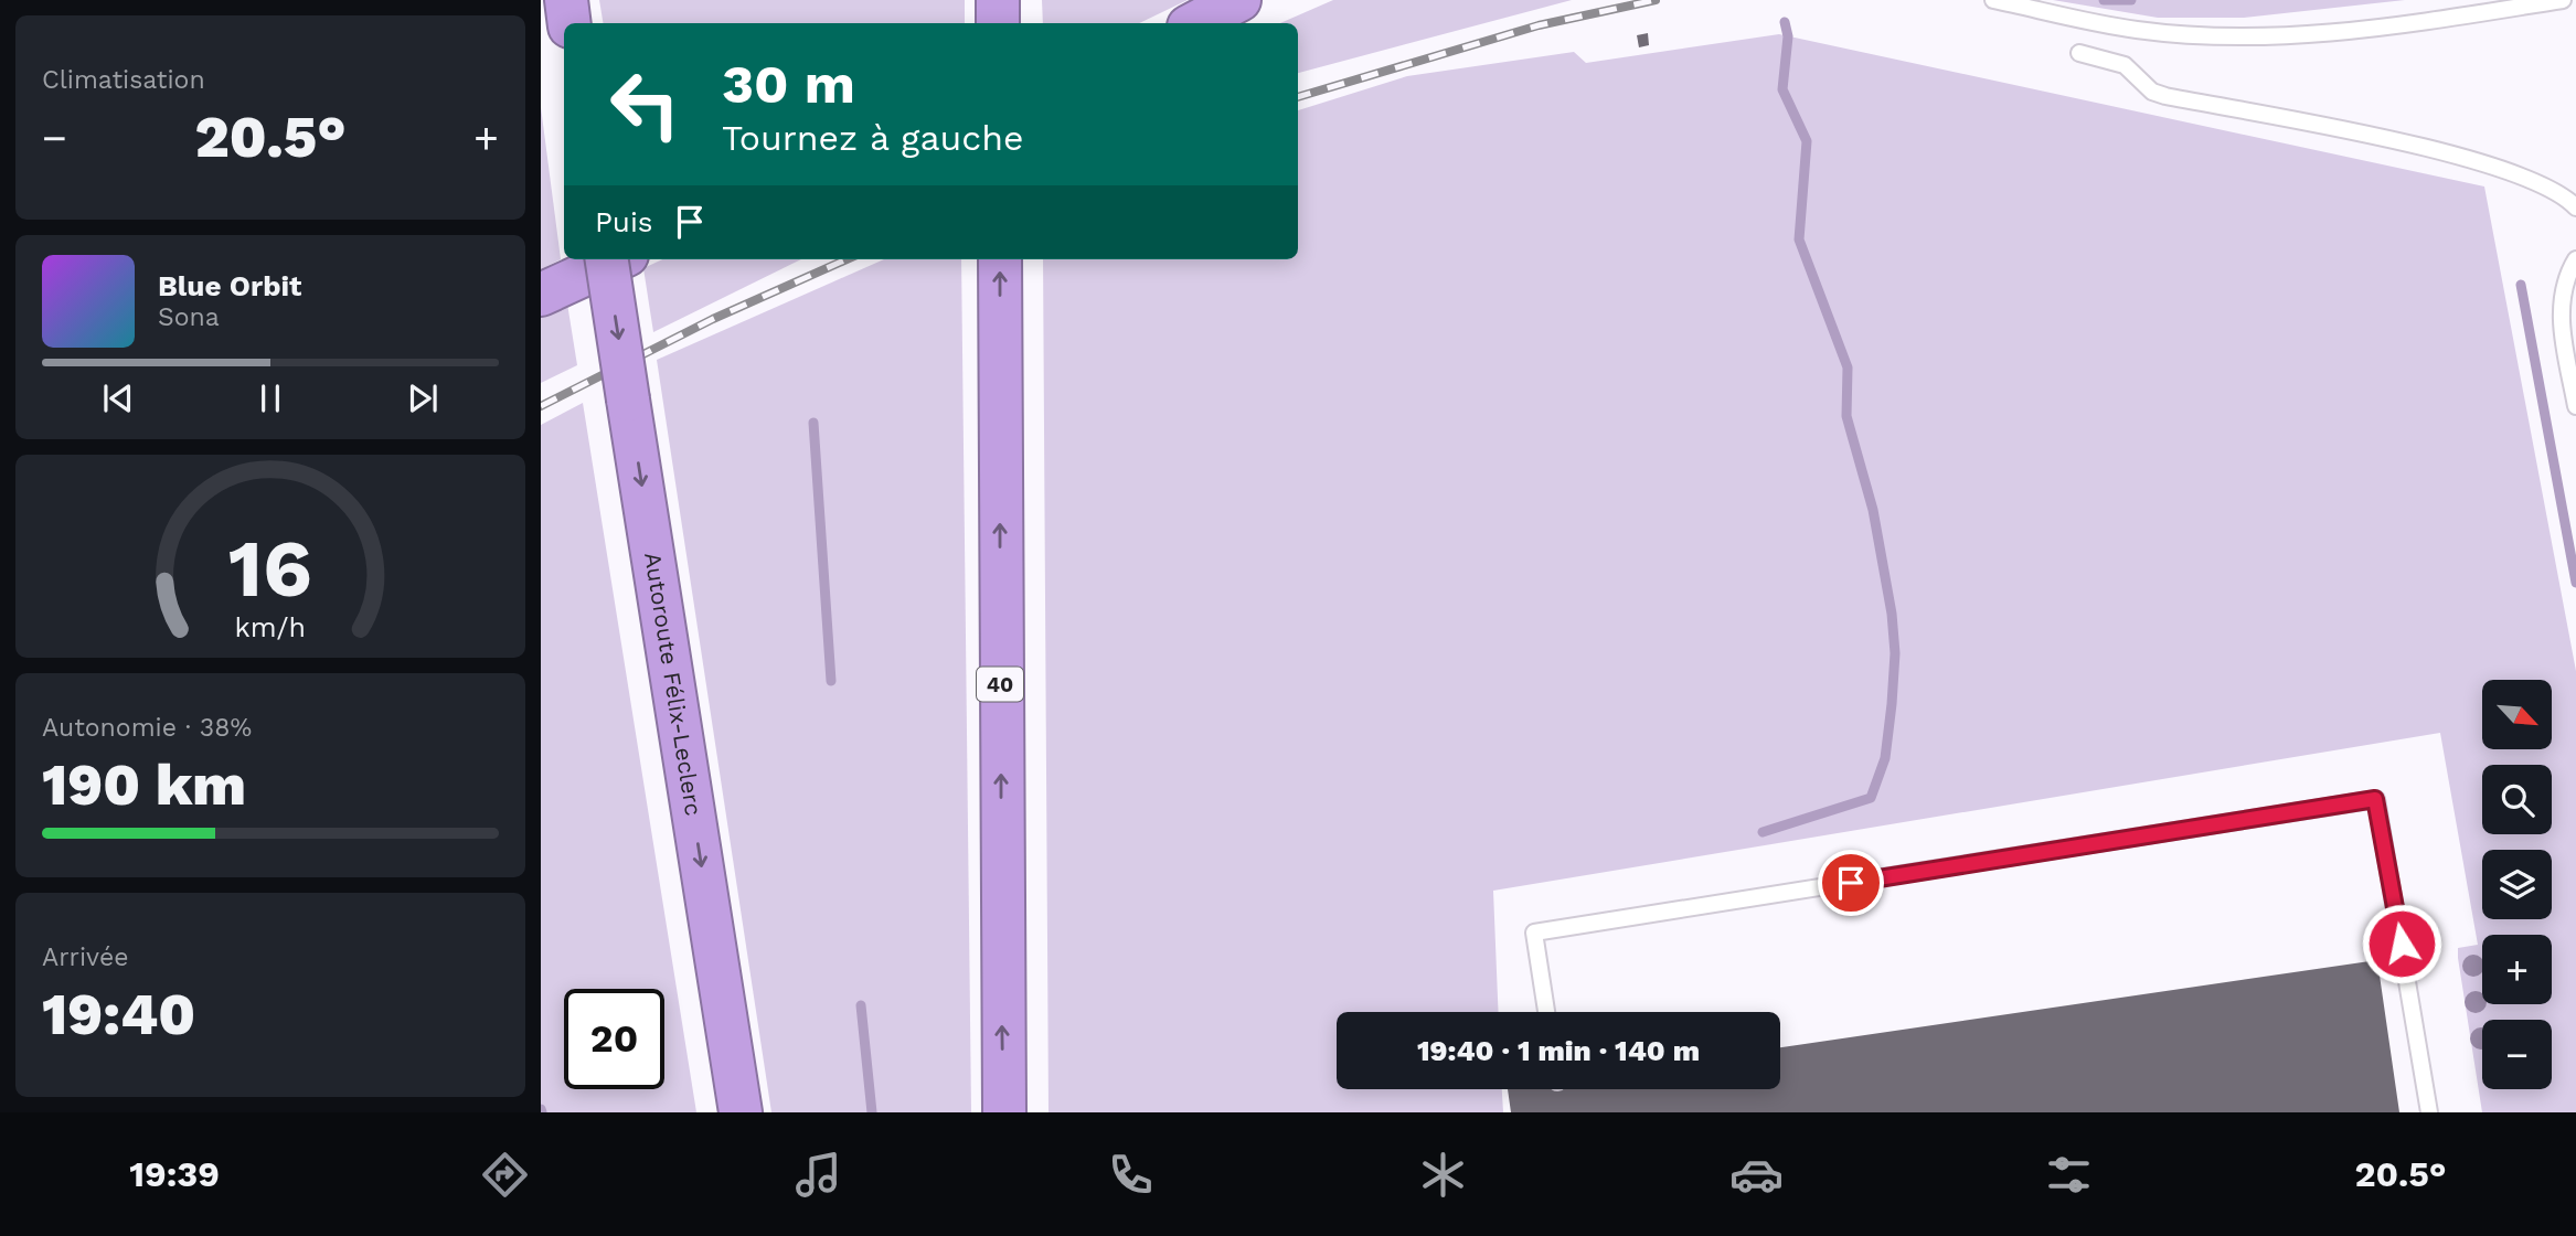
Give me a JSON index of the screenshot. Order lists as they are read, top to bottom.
{
  "streets": {
    "highway": ["Autoroute Félix-Leclerc", "40"]
  },
  "north": "bottom right",
  "page": {
    "tile": [
      "Climatisation",
      ["Autonomie · 38%", "190 km"],
      ["Arrivée", "19:40"]
    ],
    "turn": ["30 m", "Tournez à gauche"],
    "heat": ["−", "20.5°", "+"],
    "then": "Puis",
    "song": ["Blue Orbit", "Sona"],
    "map_buttons": ["+", "−"],
    "limit": "20",
    "trip": "19:40 · 1 min · 140 m",
    "tabs": ["19:39", "20.5°"],
    "gauge": ["16", "km/h"]
  }
}
